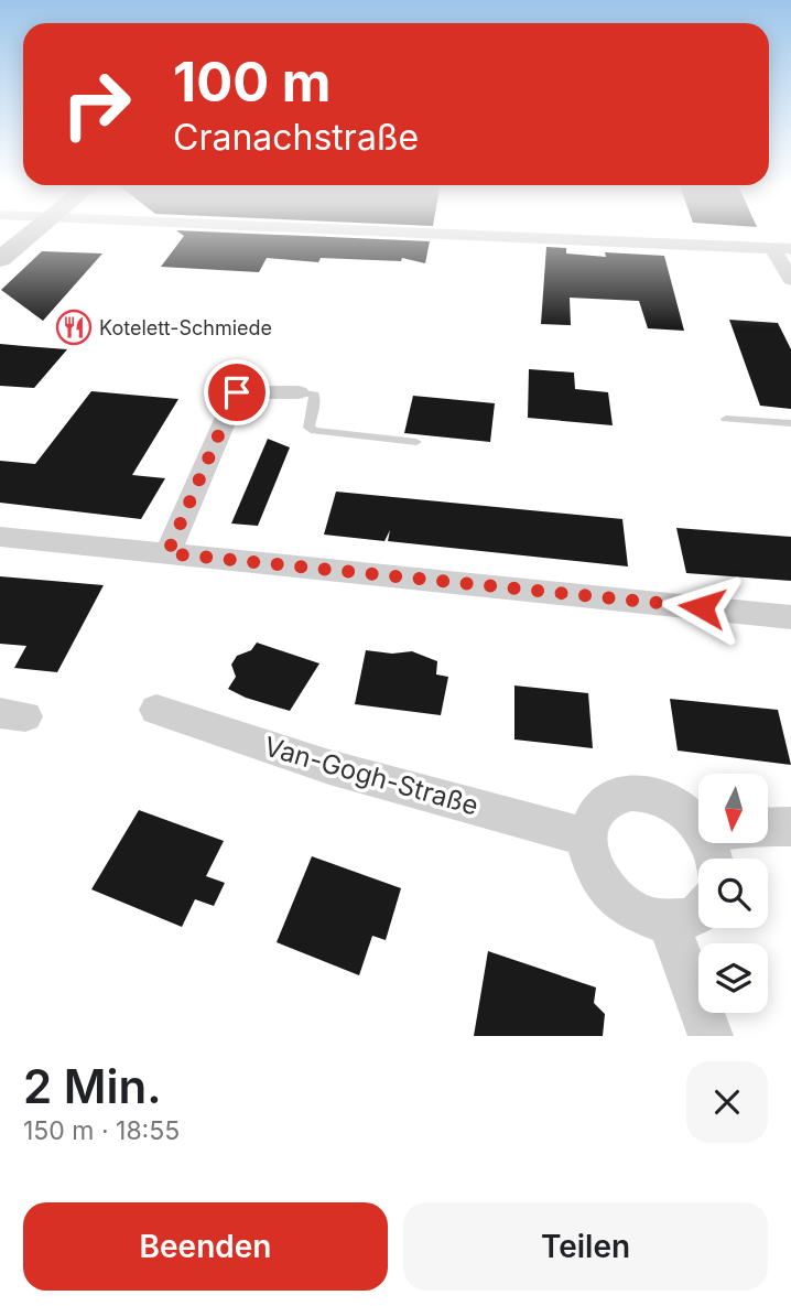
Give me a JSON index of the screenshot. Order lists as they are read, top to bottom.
{
  "streets": {
    "street": ["Van-Gogh-Straße"]
  },
  "places": {
    "restaurant": ["Kotelett-Schmiede"]
  },
  "north": "bottom",
  "page": {
    "turn": ["100 m", "Cranachstraße"],
    "heading": ["2 Min.", "150 m · 18:55"],
    "buttons": ["Beenden", "Teilen"]
  }
}
